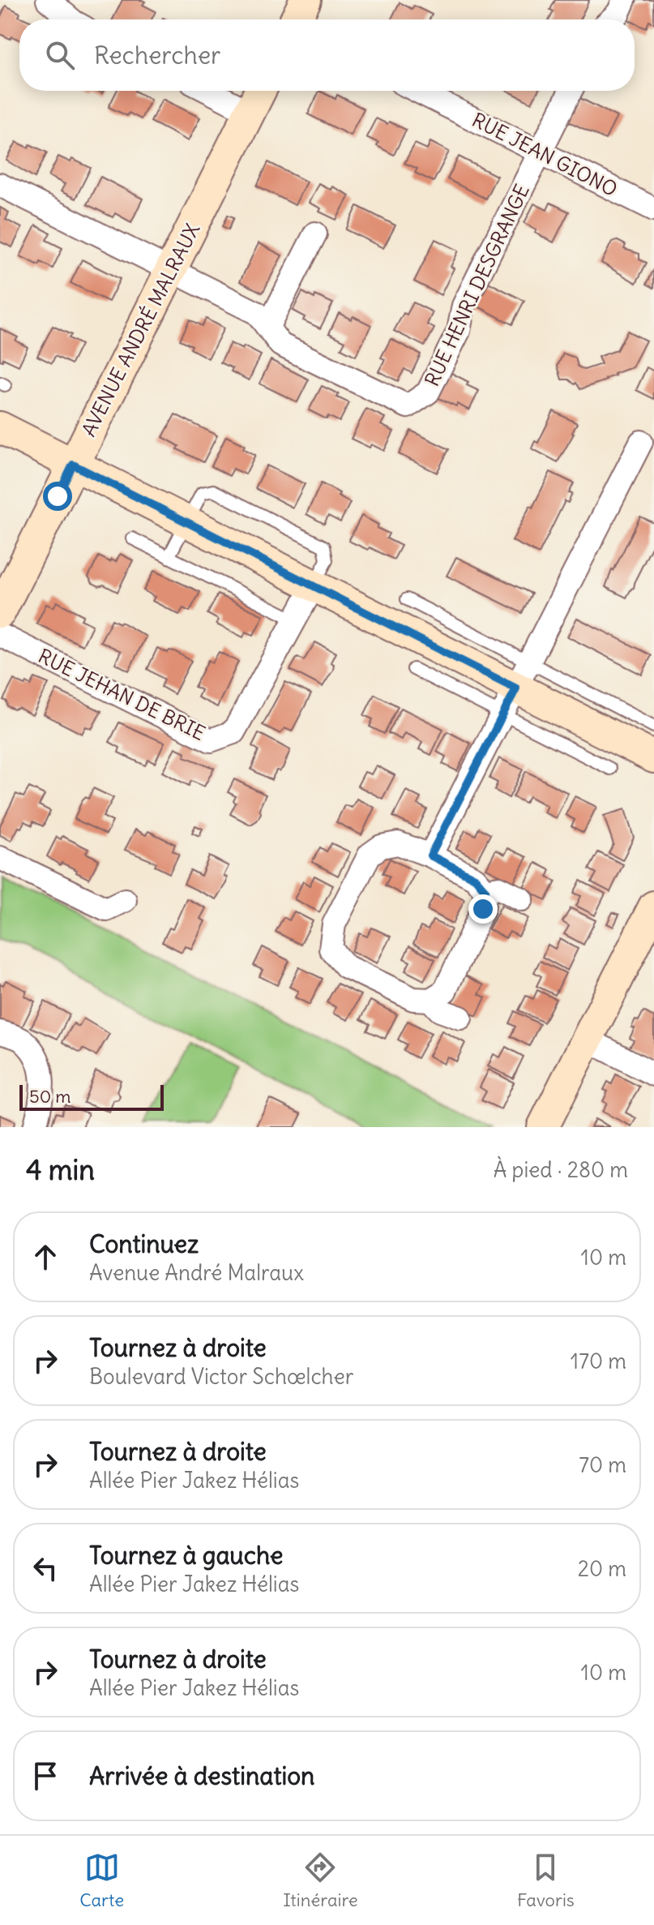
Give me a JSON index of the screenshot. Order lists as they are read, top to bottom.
{
  "streets": {
    "main road": ["AVENUE ANDRÉ MALRAUX"],
    "street": ["RUE JEAN GIONO", "RUE HENRI DESGRANGE", "RUE JEHAN DE BRIE"]
  },
  "crossings": [
    ["RUE JEAN GIONO", "RUE HENRI DESGRANGE"],
    ["RUE HENRI DESGRANGE", "AVENUE ANDRÉ MALRAUX"]
  ],
  "scale_bar": "50 m",
  "page": {
    "search": "Rechercher",
    "scale": "50 m",
    "heading": ["4 min", "À pied · 280 m"],
    "list": [
      ["Continuez", "Avenue André Malraux", "10 m"],
      ["Tournez à droite", "Boulevard Victor Schœlcher", "170 m"],
      ["Tournez à droite", "Allée Pier Jakez Hélias", "70 m"],
      ["Tournez à gauche", "Allée Pier Jakez Hélias", "20 m"],
      ["Tournez à droite", "Allée Pier Jakez Hélias", "10 m"],
      "Arrivée à destination"
    ],
    "nav": ["Carte", "Itinéraire", "Favoris"]
  }
}
